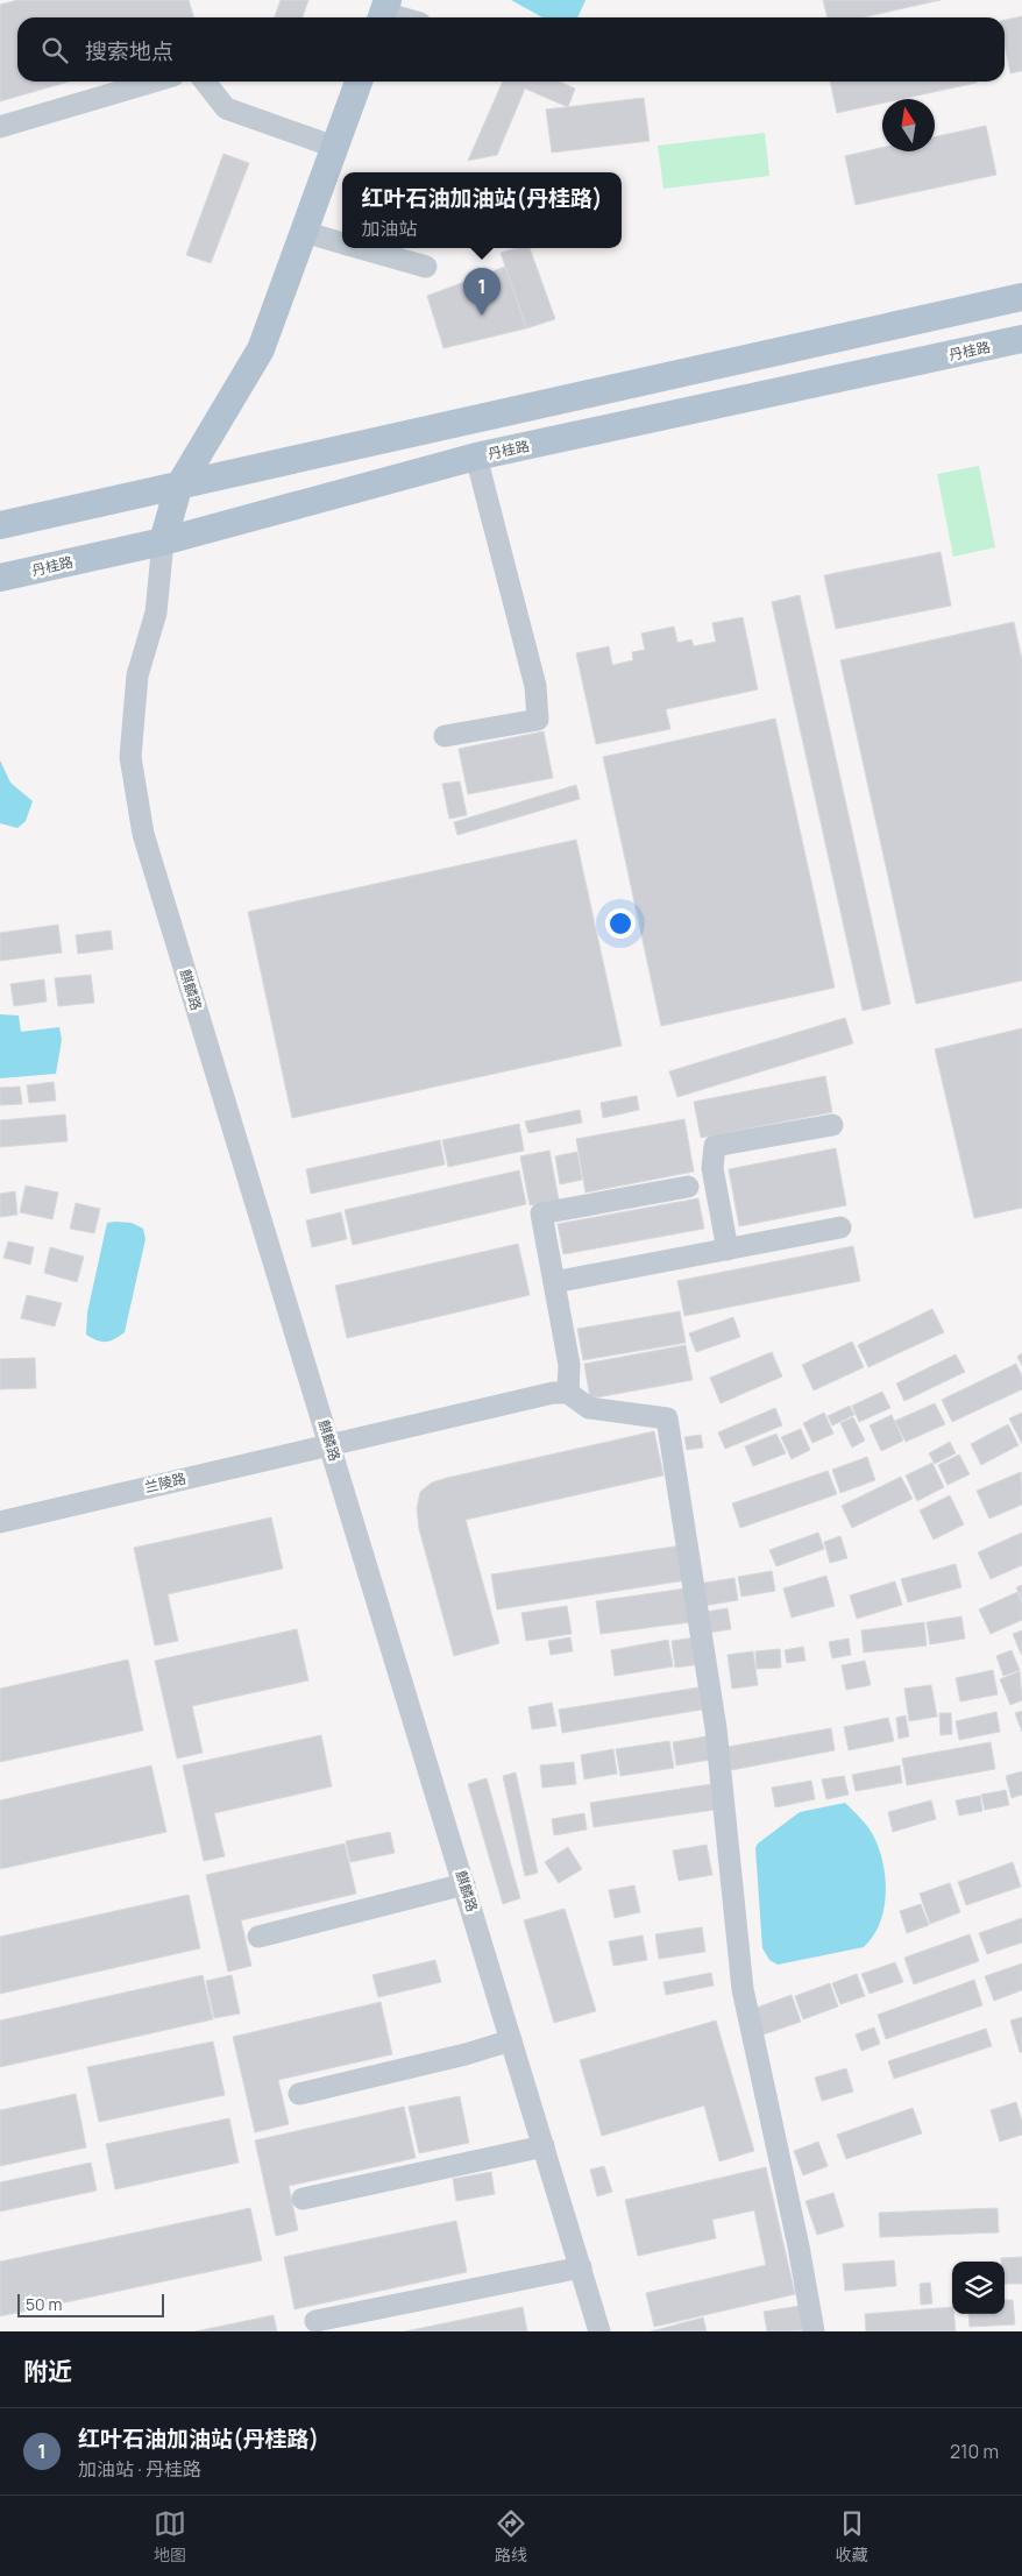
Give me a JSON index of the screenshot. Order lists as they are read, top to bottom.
{
  "streets": {
    "main road": ["丹桂路"],
    "street": ["麒麟路", "兰陵路"]
  },
  "crossings": [
    ["丹桂路", "麒麟路"],
    ["麒麟路", "兰陵路"]
  ],
  "scale_bar": "50 m",
  "north": "top",
  "page": {
    "search": "搜索地点",
    "popup": ["红叶石油加油站(丹桂路)", "加油站"],
    "pins": "1",
    "scale": "50 m",
    "heading": "附近",
    "list": [
      {
        "mark": "1",
        "name": "红叶石油加油站(丹桂路)",
        "note": "加油站 · 丹桂路",
        "value": "210 m"
      }
    ],
    "nav": ["地图", "路线", "收藏"]
  }
}
